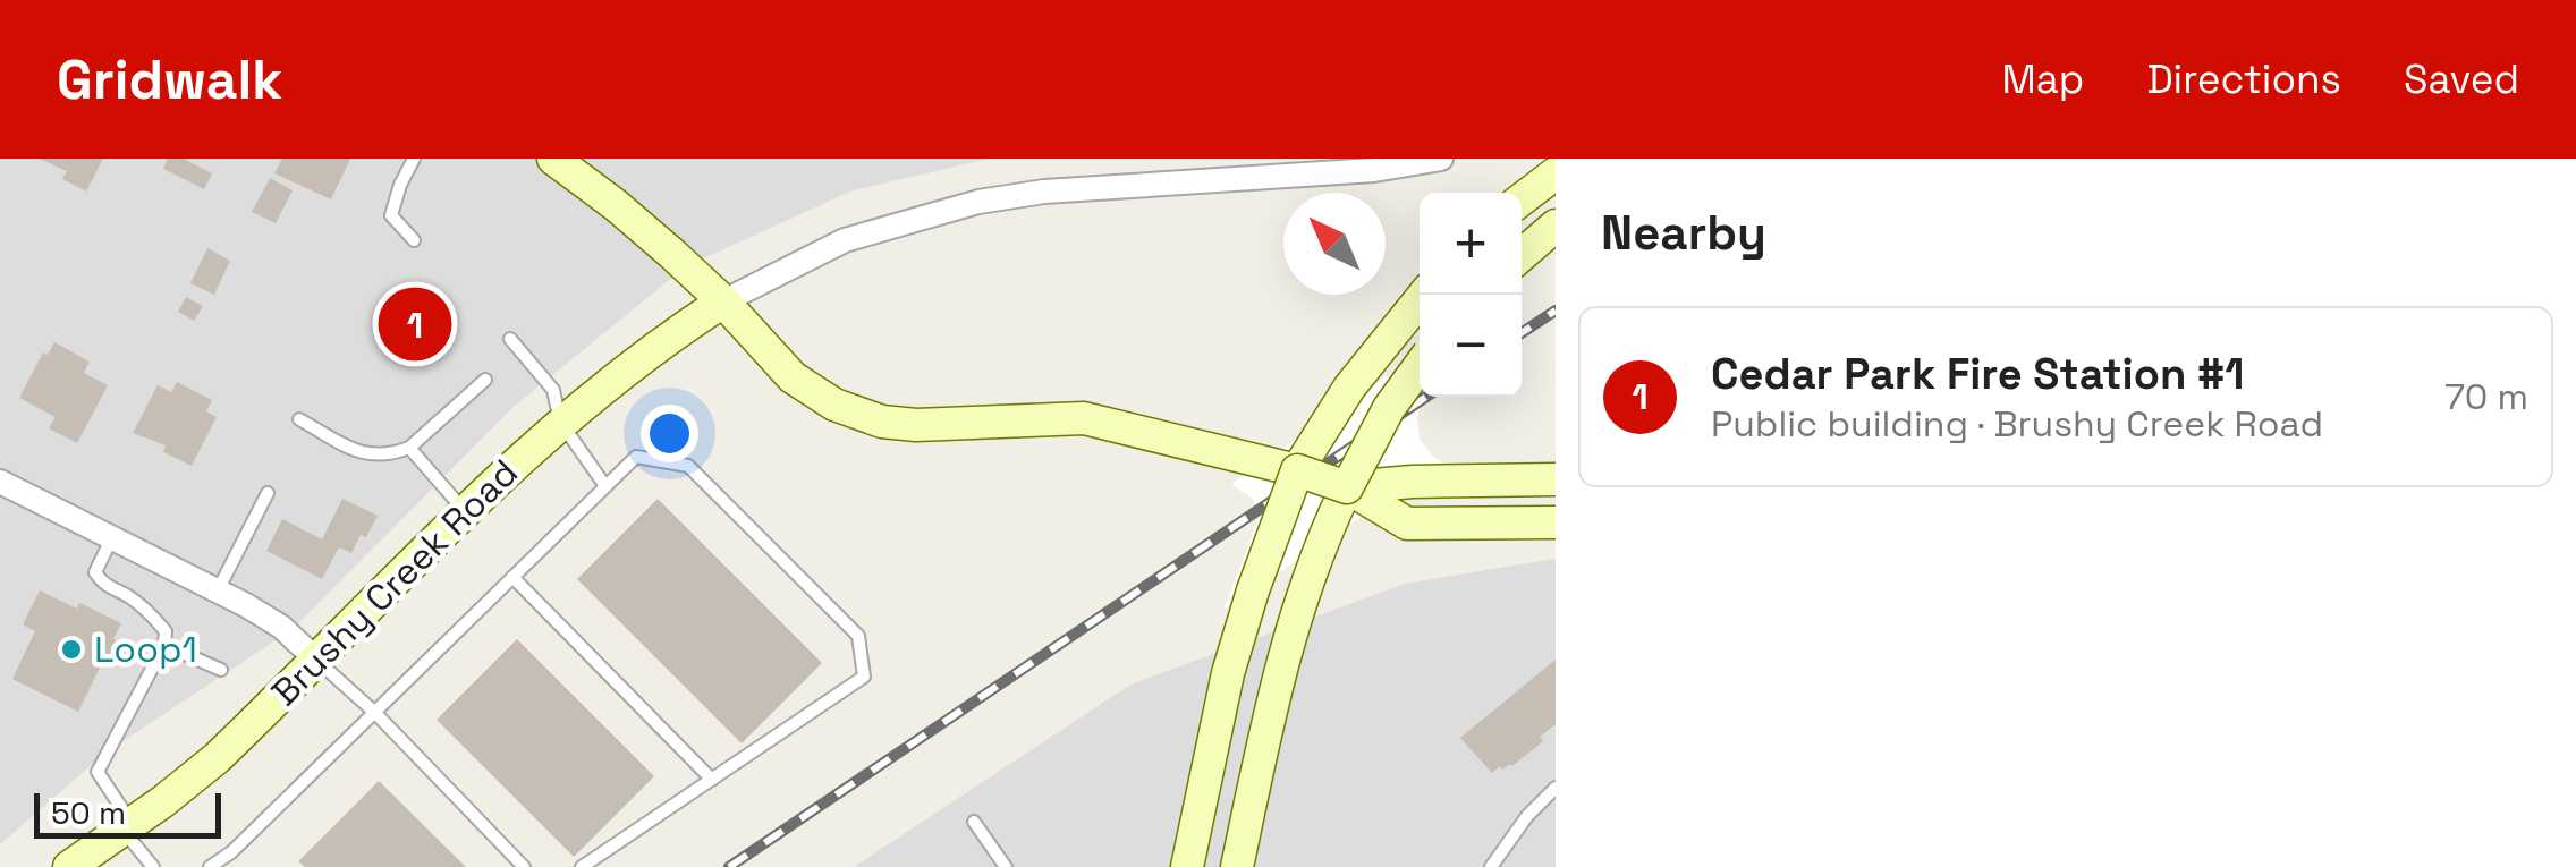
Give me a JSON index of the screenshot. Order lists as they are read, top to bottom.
{
  "streets": {
    "main road": ["Brushy Creek Road"]
  },
  "places": ["Loop1"],
  "scale_bar": "50 m",
  "north": "top left",
  "page": {
    "header": "Gridwalk",
    "nav": ["Map", "Directions", "Saved"],
    "heading": "Nearby",
    "map_buttons": ["+", "−"],
    "pins": "1",
    "list": [
      {
        "mark": "1",
        "name": "Cedar Park Fire Station #1",
        "note": "Public building · Brushy Creek Road",
        "value": "70 m"
      }
    ],
    "scale": "50 m"
  }
}
